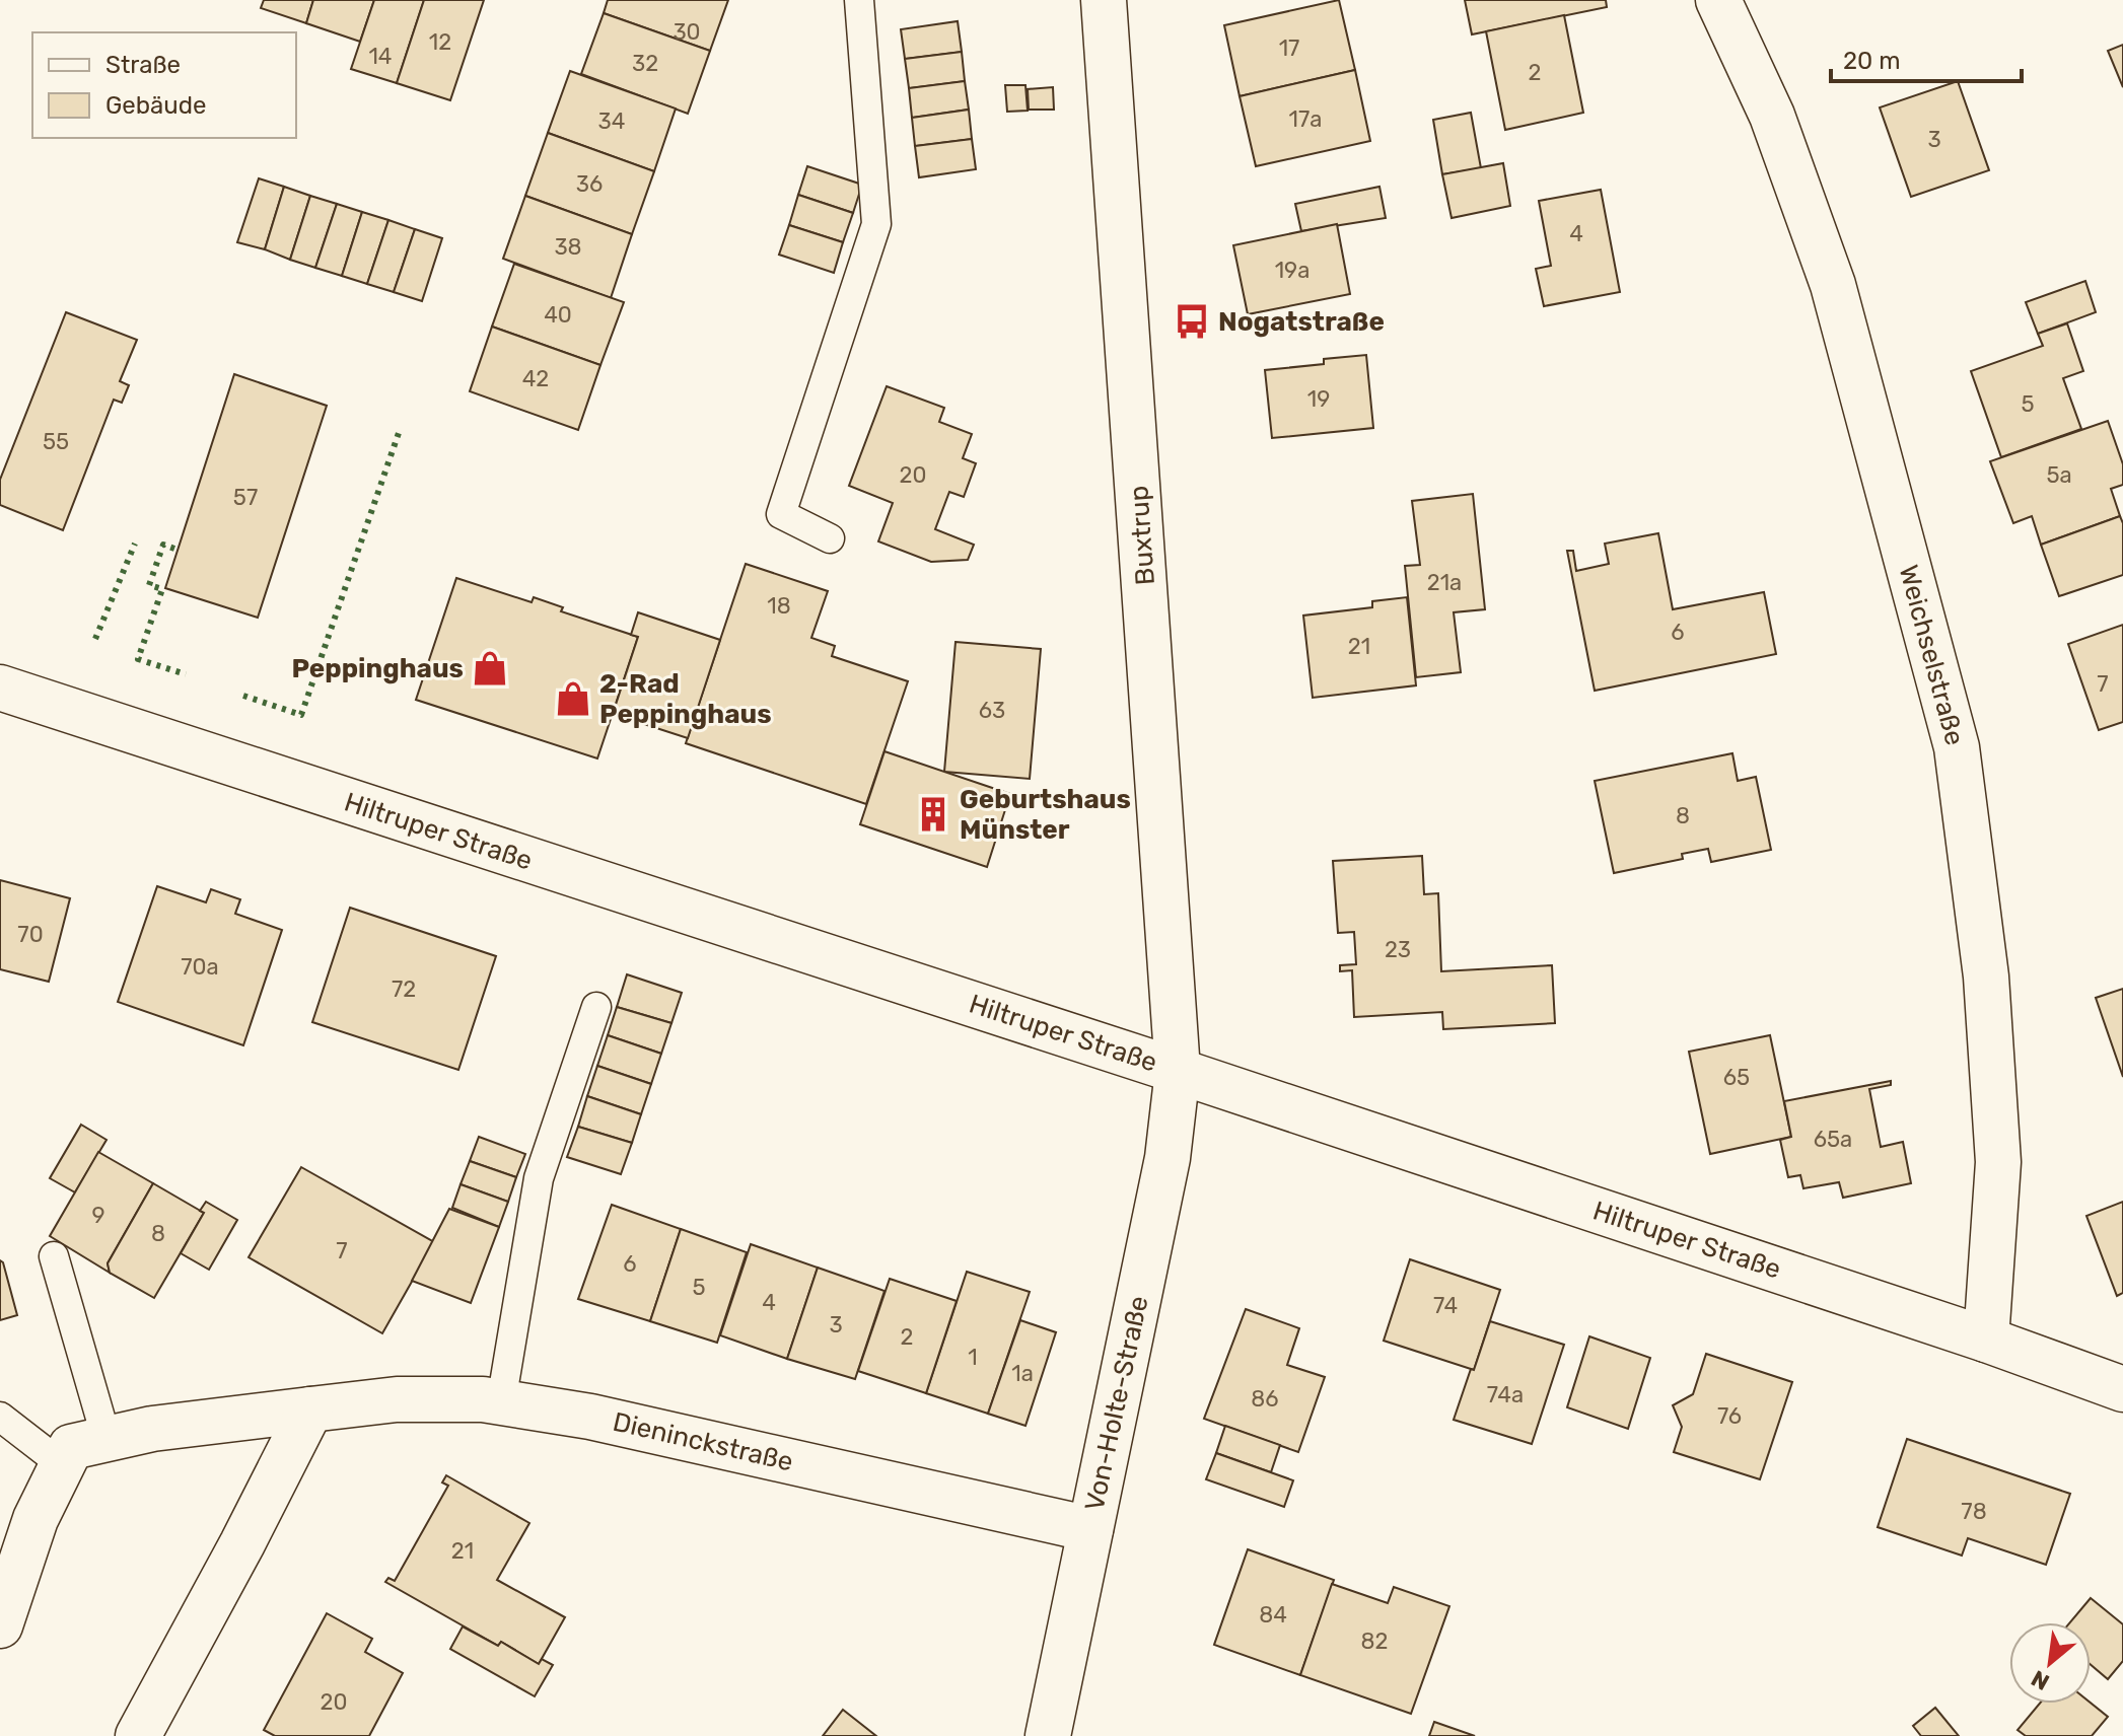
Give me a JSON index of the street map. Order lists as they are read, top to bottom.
{
  "streets": {
    "street": [
      "Buxtrup",
      "Weichselstraße",
      "Hiltruper Straße",
      "Von-Holte-Straße",
      "Dieninckstraße"
    ]
  },
  "crossings": [
    ["Buxtrup", "Hiltruper Straße"],
    ["Buxtrup", "Von-Holte-Straße"],
    ["Weichselstraße", "Hiltruper Straße"],
    ["Hiltruper Straße", "Von-Holte-Straße"],
    ["Von-Holte-Straße", "Dieninckstraße"]
  ],
  "places": {
    "bus stop": ["Nogatstraße"],
    "shop": ["Peppinghaus", "2-Rad Peppinghaus"],
    "building": ["Geburtshaus Münster"]
  },
  "house_numbers": [
    "30",
    "12",
    "17",
    "14",
    "32",
    "2",
    "17a",
    "34",
    "3",
    "36",
    "4",
    "38",
    "19a",
    "40",
    "42",
    "19",
    "5",
    "55",
    "20",
    "5a",
    "57",
    "21a",
    "18",
    "6",
    "21",
    "7",
    "63",
    "8",
    "70",
    "23",
    "70a",
    "72",
    "65",
    "65a",
    "9",
    "8",
    "7",
    "6",
    "5",
    "4",
    "74",
    "3",
    "2",
    "1",
    "1a",
    "74a",
    "86",
    "76",
    "78",
    "21",
    "84",
    "82",
    "20"
  ],
  "legend": ["Straße", "Gebäude"],
  "scale_bar": "20 m",
  "north": "bottom left"
}
